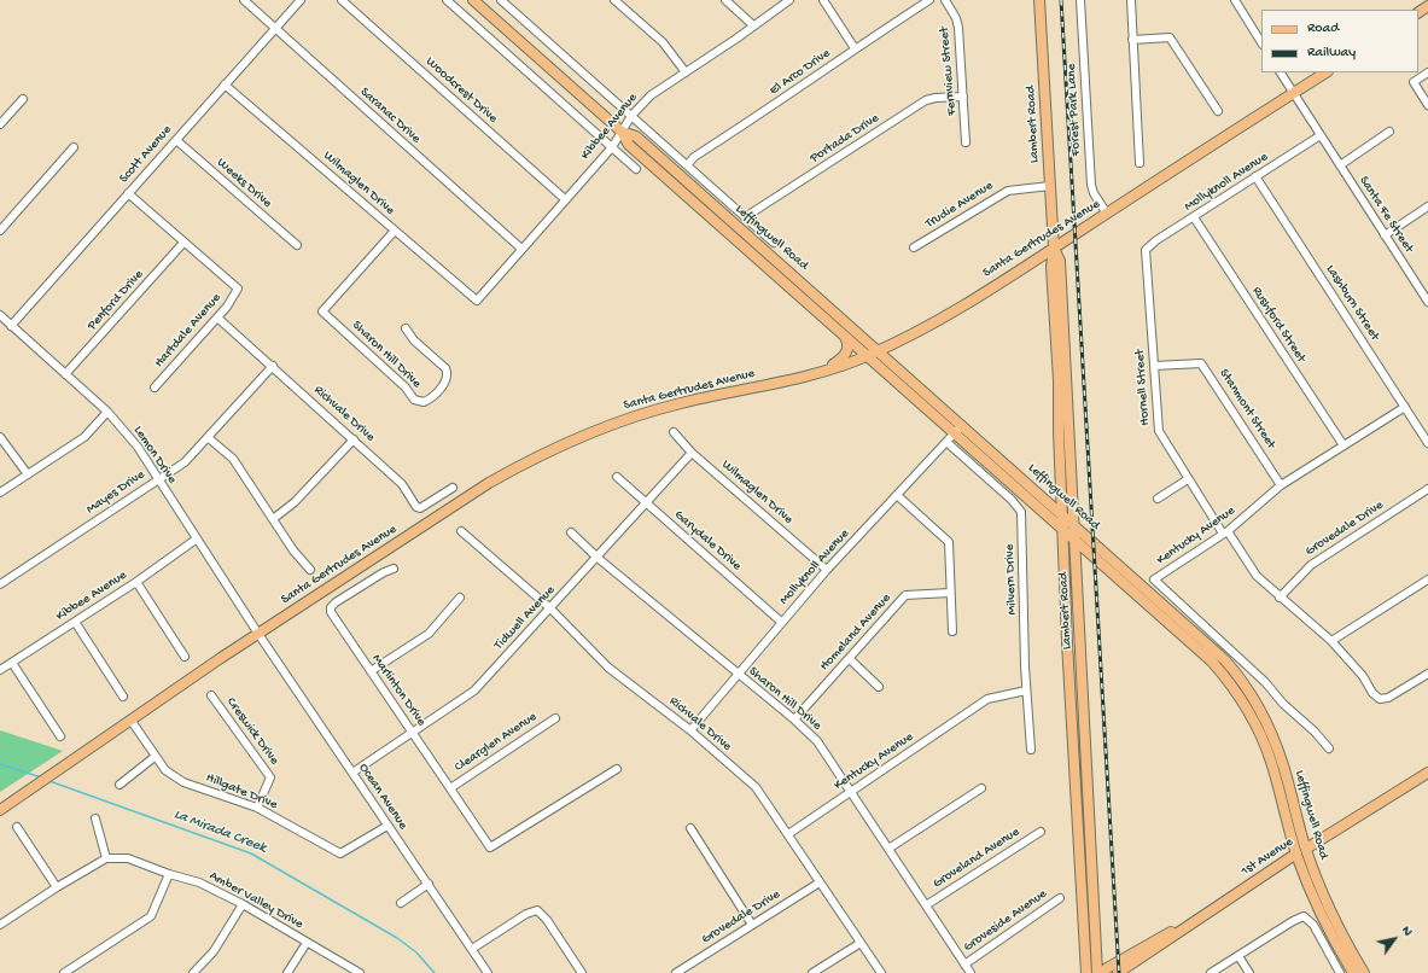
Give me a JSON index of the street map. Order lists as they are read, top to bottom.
{
  "streets": {
    "main road": [
      "Lambert Road",
      "Leffingwell Road",
      "Santa Gertrudes Avenue",
      "1st Avenue"
    ],
    "street": [
      "Fernview Street",
      "El Arco Drive",
      "Woodcrest Drive",
      "Forest Park Lane",
      "Saranac Drive",
      "Kibbee Avenue",
      "Portada Drive",
      "Scott Avenue",
      "Mollyknoll Avenue",
      "Weeks Drive",
      "Wilmaglen Drive",
      "Trudie Avenue",
      "Santa Fe Street",
      "Penford Drive",
      "Lashburn Street",
      "Rushford Street",
      "Hartdale Avenue",
      "Sharon Hill Drive",
      "Hornell Street",
      "Stanmont Street",
      "Richvale Drive",
      "Lemon Drive",
      "Mayes Drive",
      "Grovedale Drive",
      "Kentucky Avenue",
      "Garydale Drive",
      "Milvern Drive",
      "Tidwell Avenue",
      "Homeland Avenue",
      "Marlinton Drive",
      "Creswick Drive",
      "Clearglen Avenue",
      "Hillgate Drive",
      "Ocean Avenue",
      "Groveland Avenue",
      "Amber Valley Drive",
      "Groveside Avenue"
    ]
  },
  "crossings": [
    ["Fernview Street", "Portada Drive"],
    ["El Arco Drive", "Leffingwell Road"],
    ["Woodcrest Drive", "Kibbee Avenue"],
    ["Forest Park Lane", "Santa Gertrudes Avenue"],
    ["Saranac Drive", "Kibbee Avenue"],
    ["Saranac Drive", "Scott Avenue"],
    ["Lambert Road", "Trudie Avenue"],
    ["Lambert Road", "Leffingwell Road"],
    ["Lambert Road", "Santa Gertrudes Avenue"],
    ["Kibbee Avenue", "Wilmaglen Drive"],
    ["Kibbee Avenue", "Leffingwell Road"],
    ["Kibbee Avenue", "Lemon Drive"],
    ["Portada Drive", "Leffingwell Road"],
    ["Scott Avenue", "Weeks Drive"],
    ["Scott Avenue", "Wilmaglen Drive"],
    ["Scott Avenue", "Lemon Drive"],
    ["Mollyknoll Avenue", "Wilmaglen Drive"],
    ["Mollyknoll Avenue", "Santa Fe Street"],
    ["Mollyknoll Avenue", "Leffingwell Road"],
    ["Mollyknoll Avenue", "Lashburn Street"],
    ["Mollyknoll Avenue", "Rushford Street"],
    ["Mollyknoll Avenue", "Sharon Hill Drive"],
    ["Mollyknoll Avenue", "Hornell Street"],
    ["Mollyknoll Avenue", "Richvale Drive"],
    ["Mollyknoll Avenue", "Garydale Drive"],
    ["Mollyknoll Avenue", "Milvern Drive"],
    ["Wilmaglen Drive", "Sharon Hill Drive"],
    ["Wilmaglen Drive", "Tidwell Avenue"],
    ["Santa Fe Street", "Santa Gertrudes Avenue"],
    ["Leffingwell Road", "Santa Gertrudes Avenue"],
    ["Leffingwell Road", "1st Avenue"],
    ["Santa Gertrudes Avenue", "Lemon Drive"],
    ["Santa Gertrudes Avenue", "Hillgate Drive"],
    ["Santa Gertrudes Avenue", "Ocean Avenue"],
    ["Penford Drive", "Hartdale Avenue"],
    ["Penford Drive", "Lemon Drive"],
    ["Lashburn Street", "Kentucky Avenue"],
    ["Rushford Street", "Kentucky Avenue"],
    ["Hartdale Avenue", "Richvale Drive"],
    ["Sharon Hill Drive", "Kentucky Avenue"],
    ["Sharon Hill Drive", "Tidwell Avenue"],
    ["Sharon Hill Drive", "Homeland Avenue"],
    ["Sharon Hill Drive", "Groveland Avenue"],
    ["Sharon Hill Drive", "Groveside Avenue"],
    ["Hornell Street", "Stanmont Street"],
    ["Hornell Street", "Grovedale Drive"],
    ["Hornell Street", "Kentucky Avenue"],
    ["Stanmont Street", "Kentucky Avenue"],
    ["Richvale Drive", "Mayes Drive"],
    ["Richvale Drive", "Grovedale Drive"],
    ["Richvale Drive", "Kentucky Avenue"],
    ["Richvale Drive", "Tidwell Avenue"],
    ["Lemon Drive", "Mayes Drive"],
    ["Lemon Drive", "Ocean Avenue"],
    ["Kentucky Avenue", "Milvern Drive"],
    ["Garydale Drive", "Tidwell Avenue"],
    ["Tidwell Avenue", "Marlinton Drive"],
    ["Tidwell Avenue", "Ocean Avenue"],
    ["Marlinton Drive", "Clearglen Avenue"],
    ["Creswick Drive", "Hillgate Drive"],
    ["Hillgate Drive", "Ocean Avenue"]
  ],
  "water": ["La Mirada Creek"],
  "legend": ["Road", "Railway"],
  "north": "top right"
}
